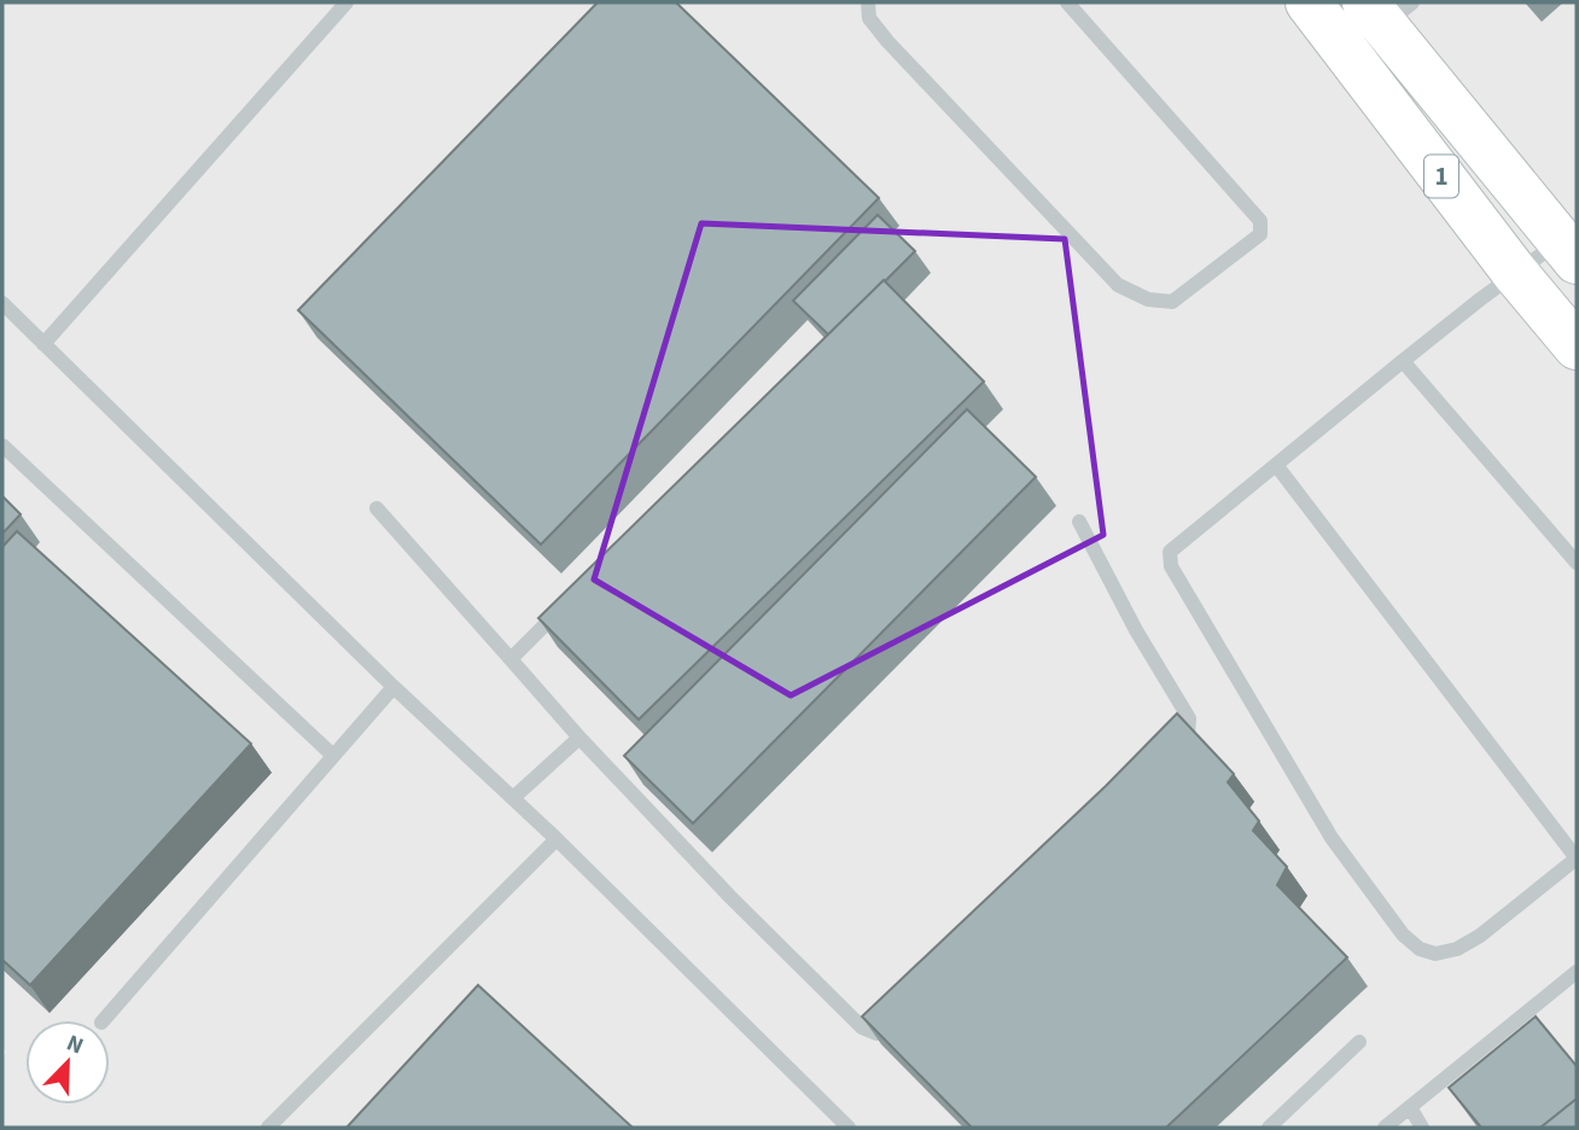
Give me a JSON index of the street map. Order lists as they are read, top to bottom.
{
  "streets": {
    "highway": ["1"]
  },
  "north": "top right"
}
